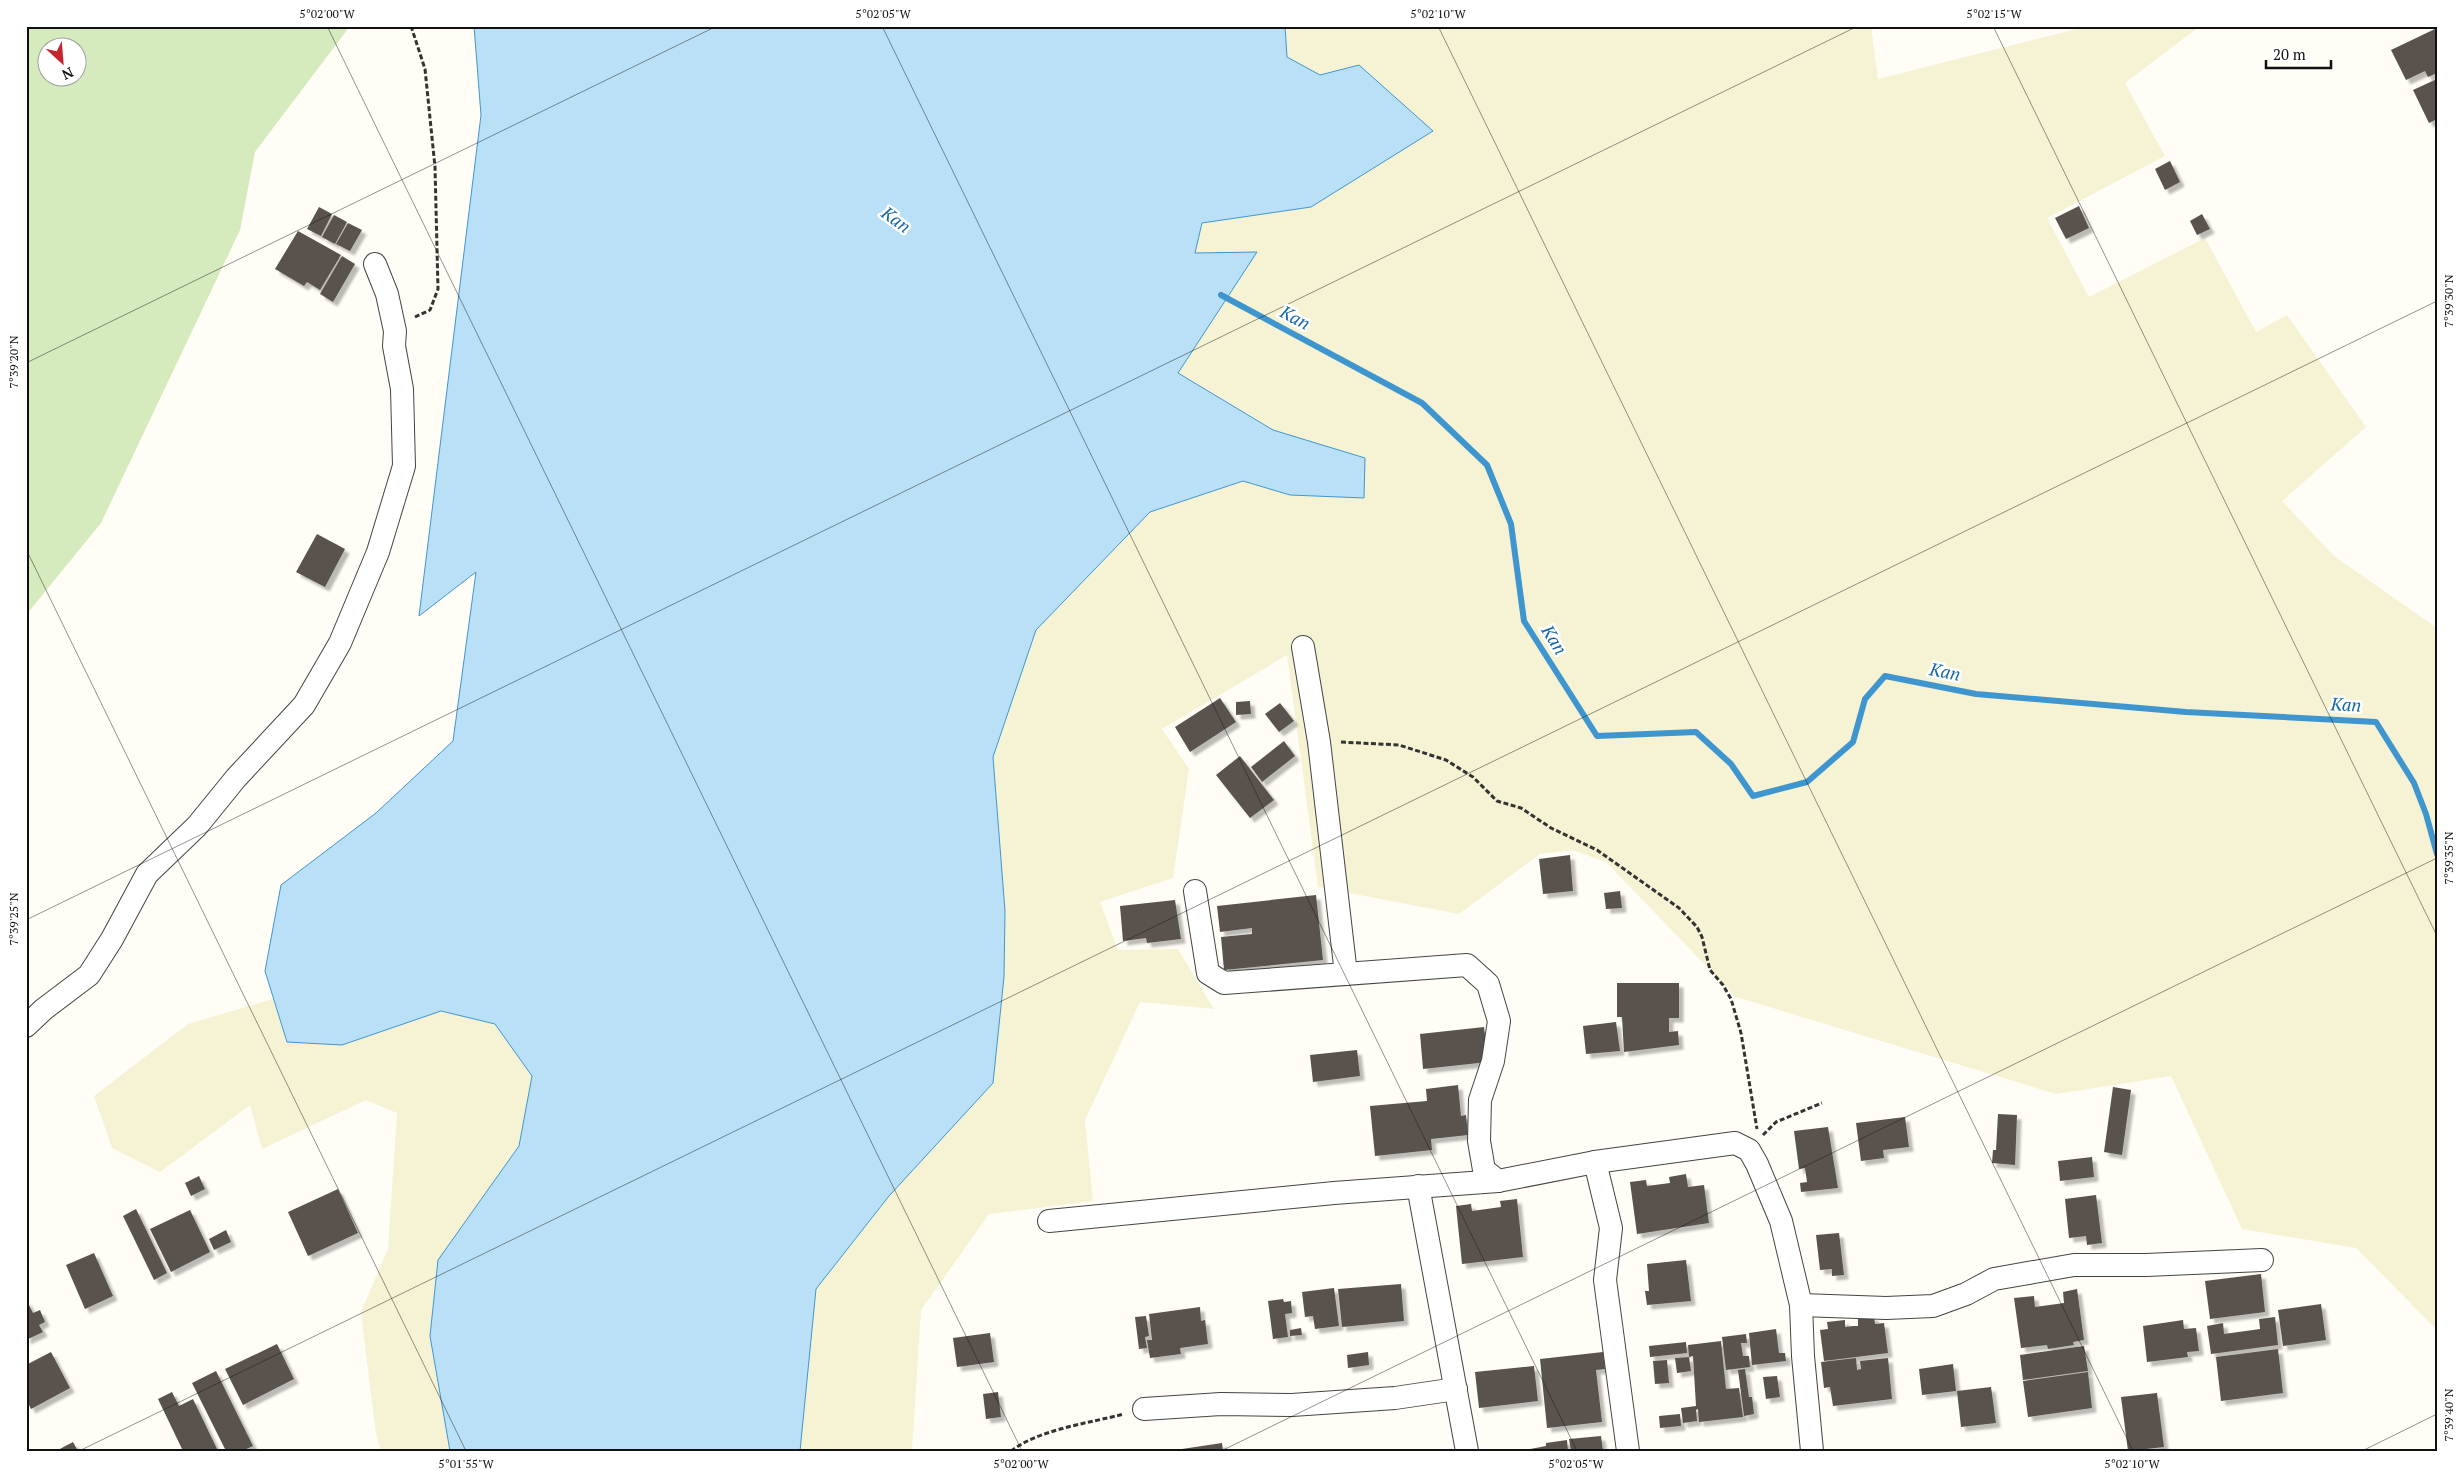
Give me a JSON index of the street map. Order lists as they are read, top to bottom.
{
  "water": ["Kan"],
  "scale_bar": "20 m",
  "north": "bottom right",
  "coordinates": [
    "5°02'00\"W",
    "5°02'05\"W",
    "5°02'10\"W",
    "5°02'15\"W",
    "7°39'30\"N",
    "7°39'20\"N",
    "7°39'35\"N",
    "7°39'25\"N",
    "7°39'40\"N",
    "5°01'55\"W"
  ]
}
